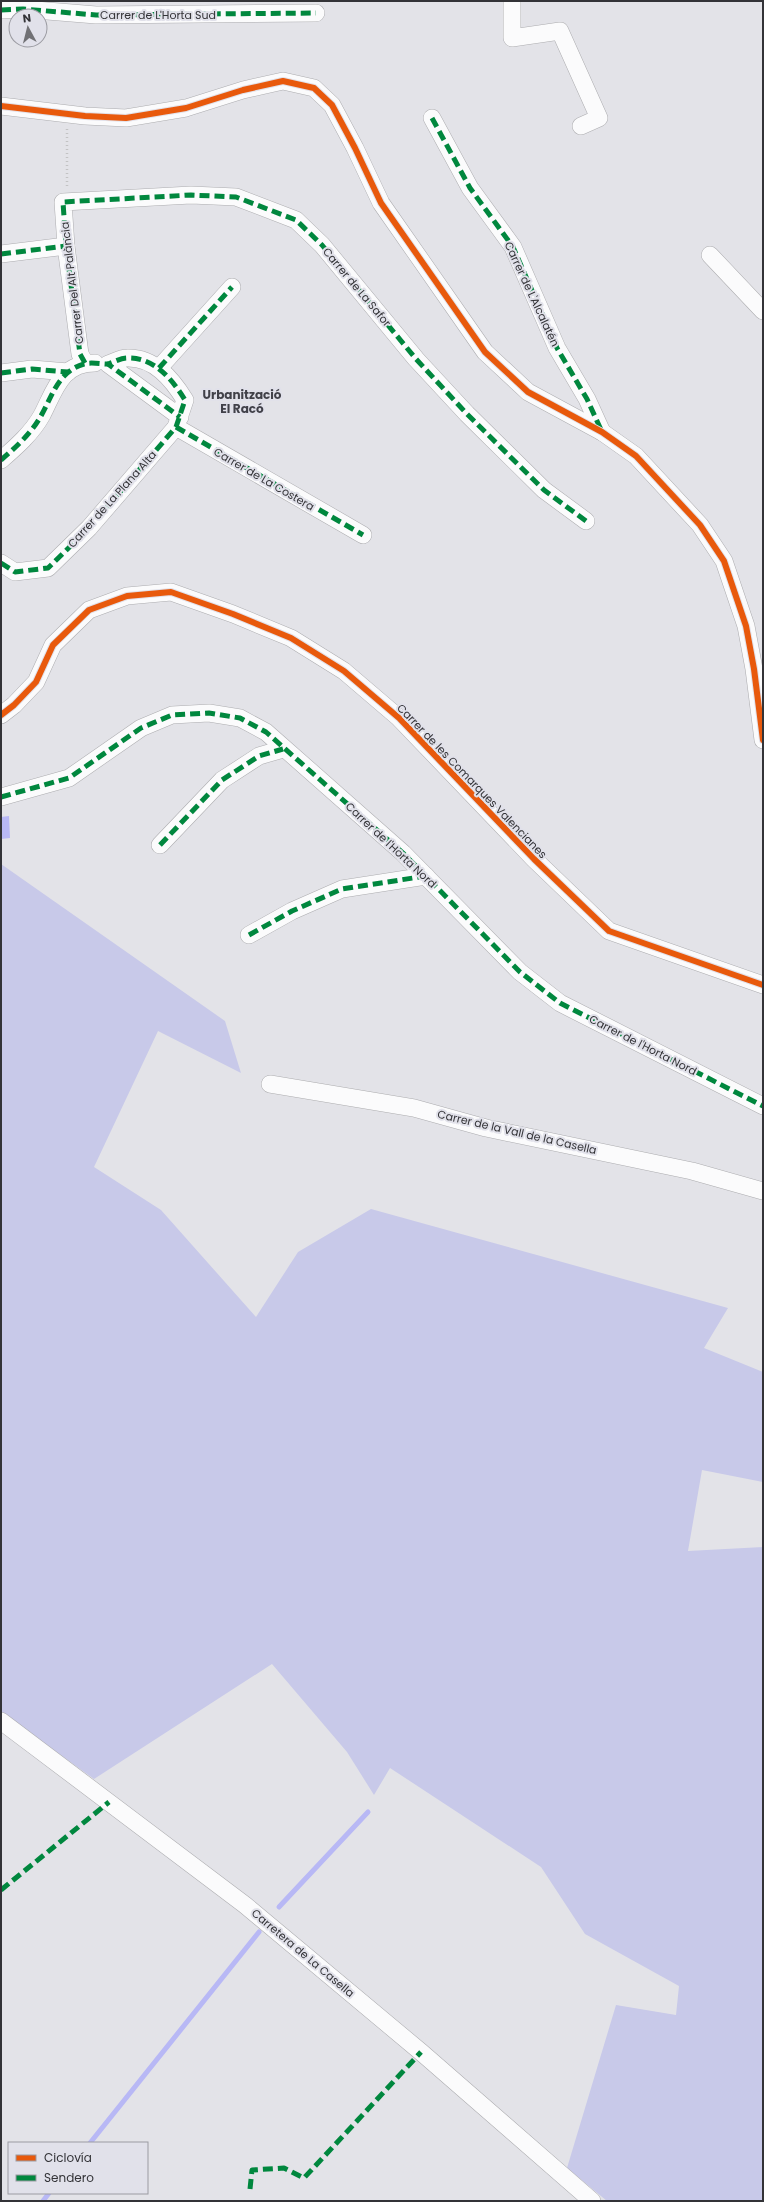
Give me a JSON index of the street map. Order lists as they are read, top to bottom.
{
  "streets": {
    "street": [
      "Carrer de L'Horta Sud",
      "Carrer Del Alt Palància",
      "Carrer de La Safor",
      "Carrer de L'Alcalatén",
      "Carrer de La Costera",
      "Carrer de La Plana Alta",
      "Carrer de les Comarques Valencianes",
      "Carrer de l'Horta Nord",
      "Carrer de la Vall de la Casella",
      "Carretera de La Casella"
    ]
  },
  "crossings": [
    ["Carrer Del Alt Palància", "Carrer de La Safor"],
    ["Carrer de La Costera", "Carrer de La Plana Alta"]
  ],
  "districts": ["Urbanització El Racó"],
  "legend": ["Ciclovía", "Sendero"],
  "north": "top"
}
